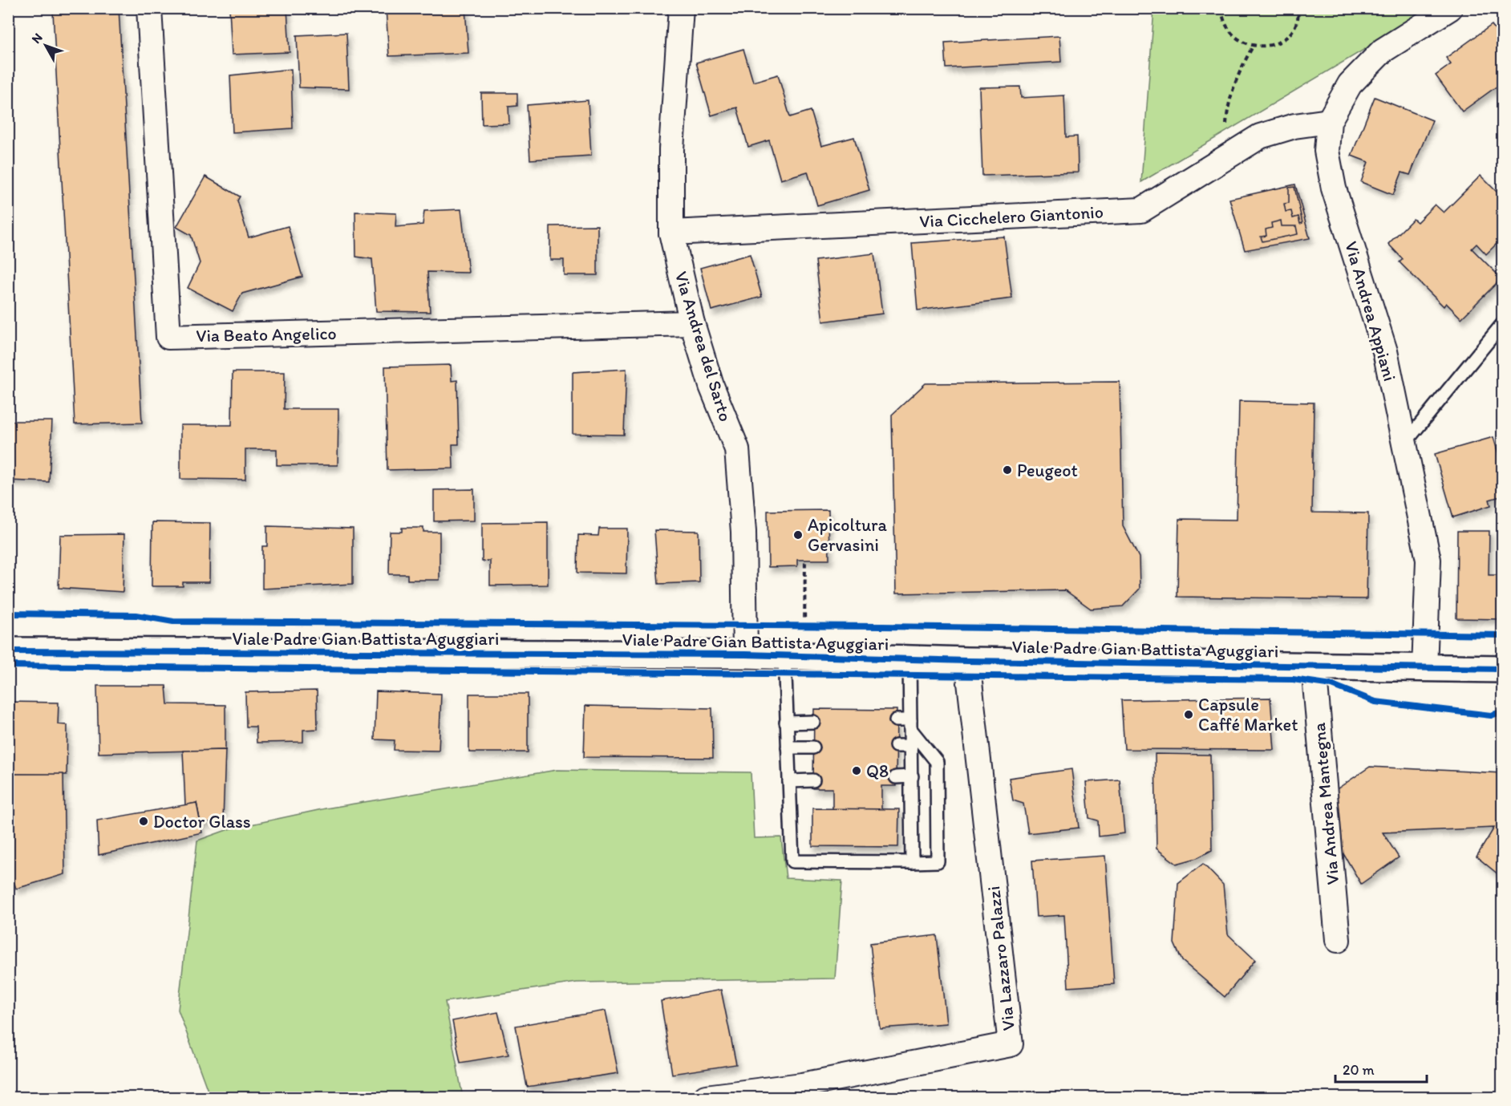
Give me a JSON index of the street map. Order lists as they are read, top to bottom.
{
  "streets": {
    "main road": ["Viale Padre Gian Battista Aguggiari"],
    "street": [
      "Via Cicchelero Giantonio",
      "Via Andrea Appiani",
      "Via Beato Angelico",
      "Via Andrea del Sarto",
      "Via Andrea Mantegna",
      "Via Lazzaro Palazzi"
    ]
  },
  "crossings": [
    ["Via Cicchelero Giantonio", "Via Andrea Appiani"],
    ["Via Cicchelero Giantonio", "Via Andrea del Sarto"],
    ["Via Andrea Appiani", "Viale Padre Gian Battista Aguggiari"],
    ["Via Beato Angelico", "Via Andrea del Sarto"],
    ["Via Andrea del Sarto", "Viale Padre Gian Battista Aguggiari"],
    ["Viale Padre Gian Battista Aguggiari", "Via Andrea Mantegna"],
    ["Viale Padre Gian Battista Aguggiari", "Via Lazzaro Palazzi"]
  ],
  "places": [
    "Peugeot",
    "Apicoltura Gervasini",
    "Capsule Caffé Market",
    "Q8",
    "Doctor Glass"
  ],
  "scale_bar": "20 m",
  "north": "top left"
}
